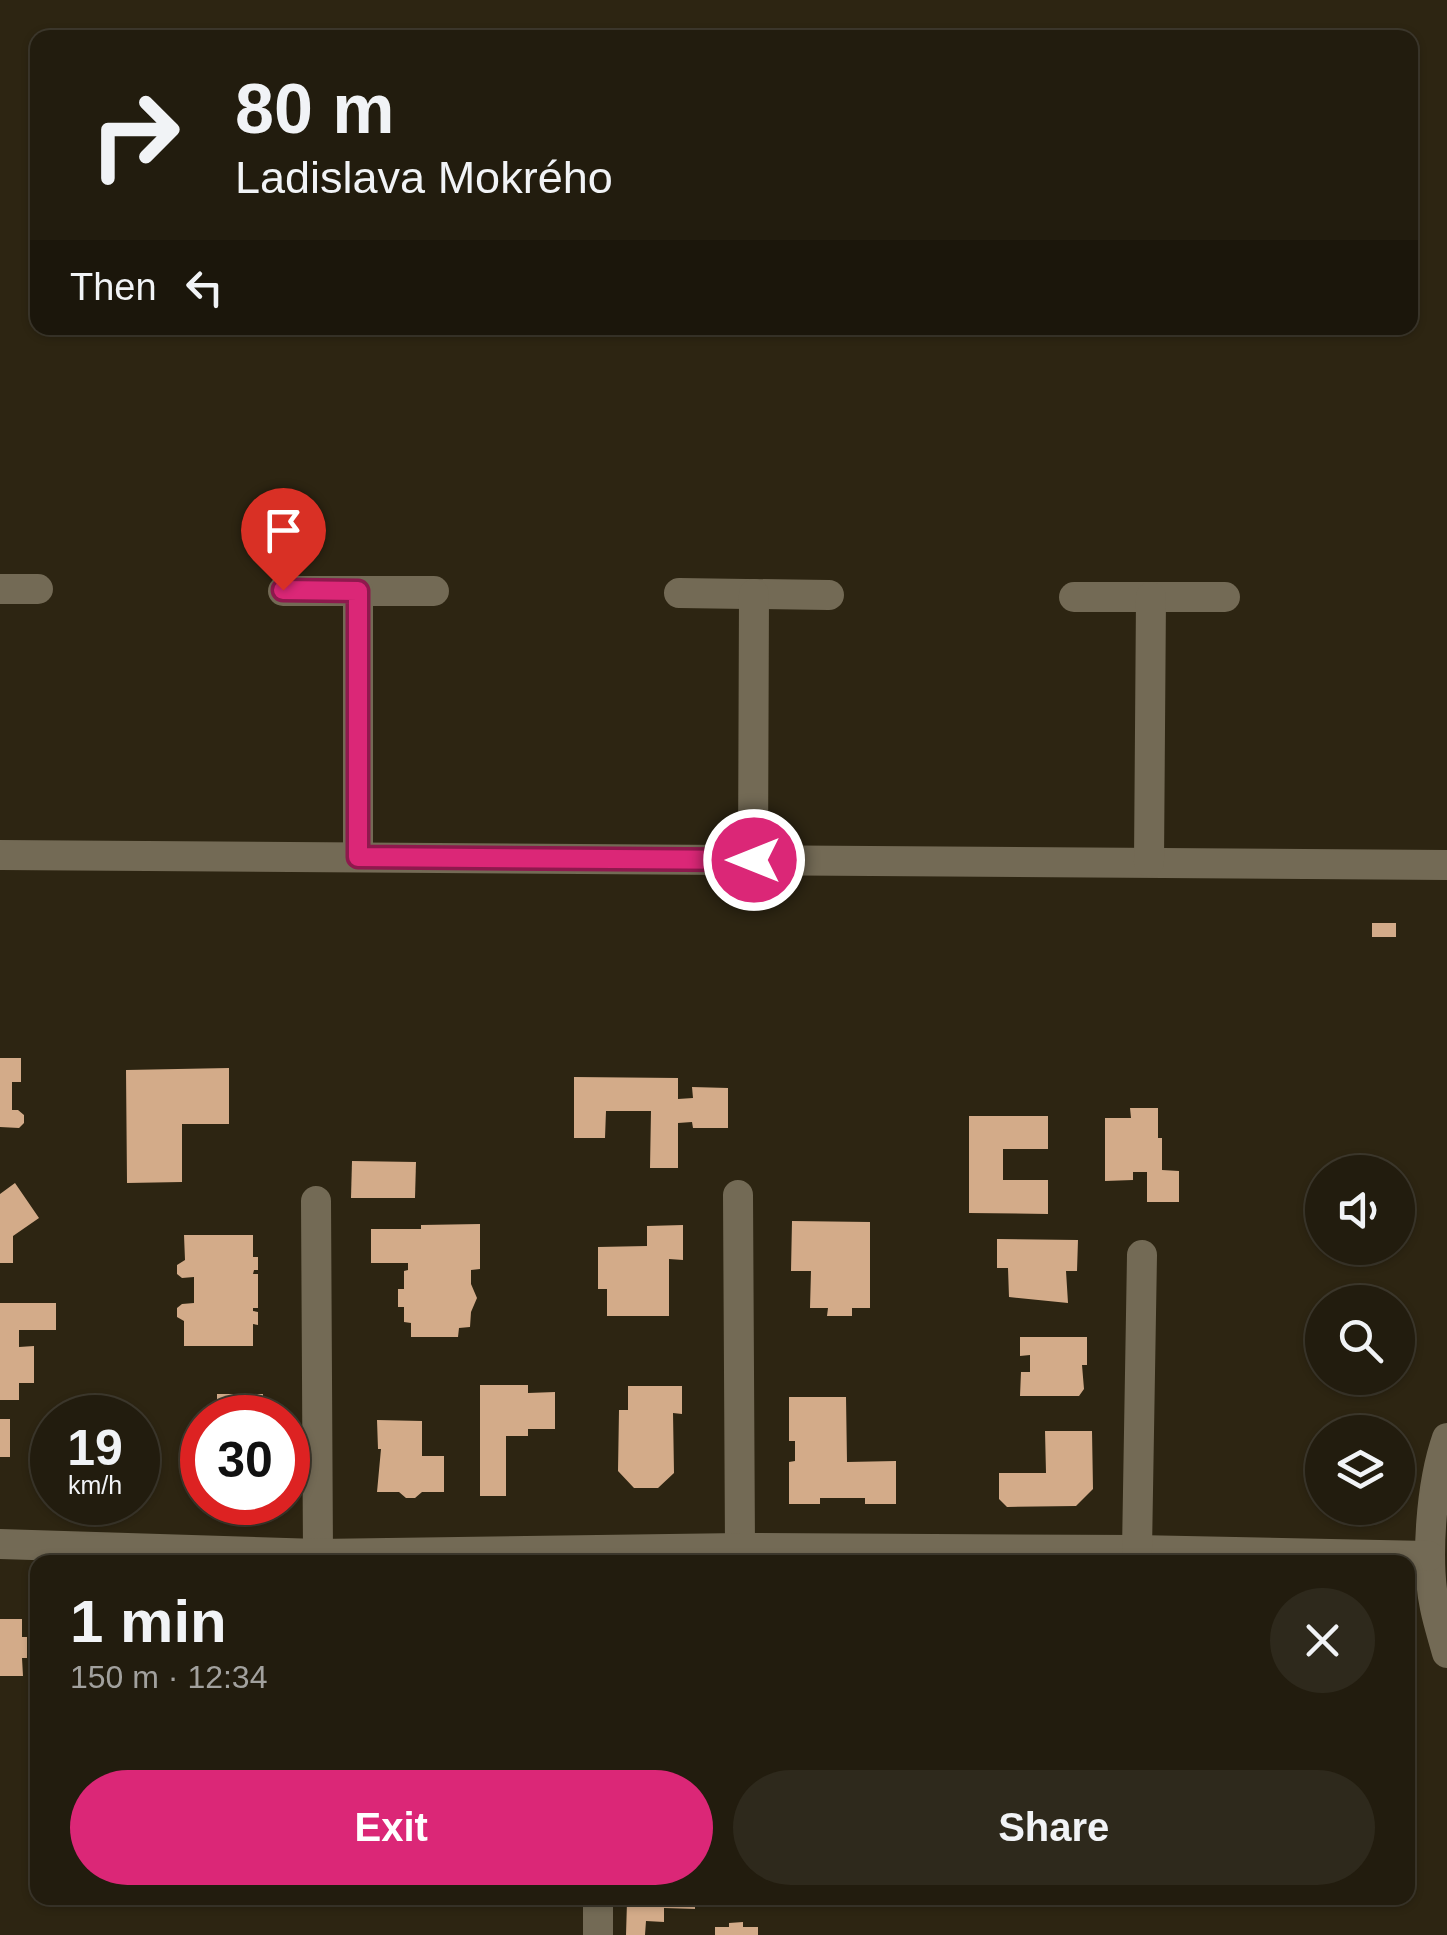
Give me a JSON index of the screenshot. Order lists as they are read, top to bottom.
{
  "page": {
    "turn": ["80 m", "Ladislava Mokrého"],
    "then": "Then",
    "speed": "19 km/h",
    "limit": "30",
    "heading": ["1 min", "150 m · 12:34"],
    "buttons": ["Exit", "Share"]
  }
}
